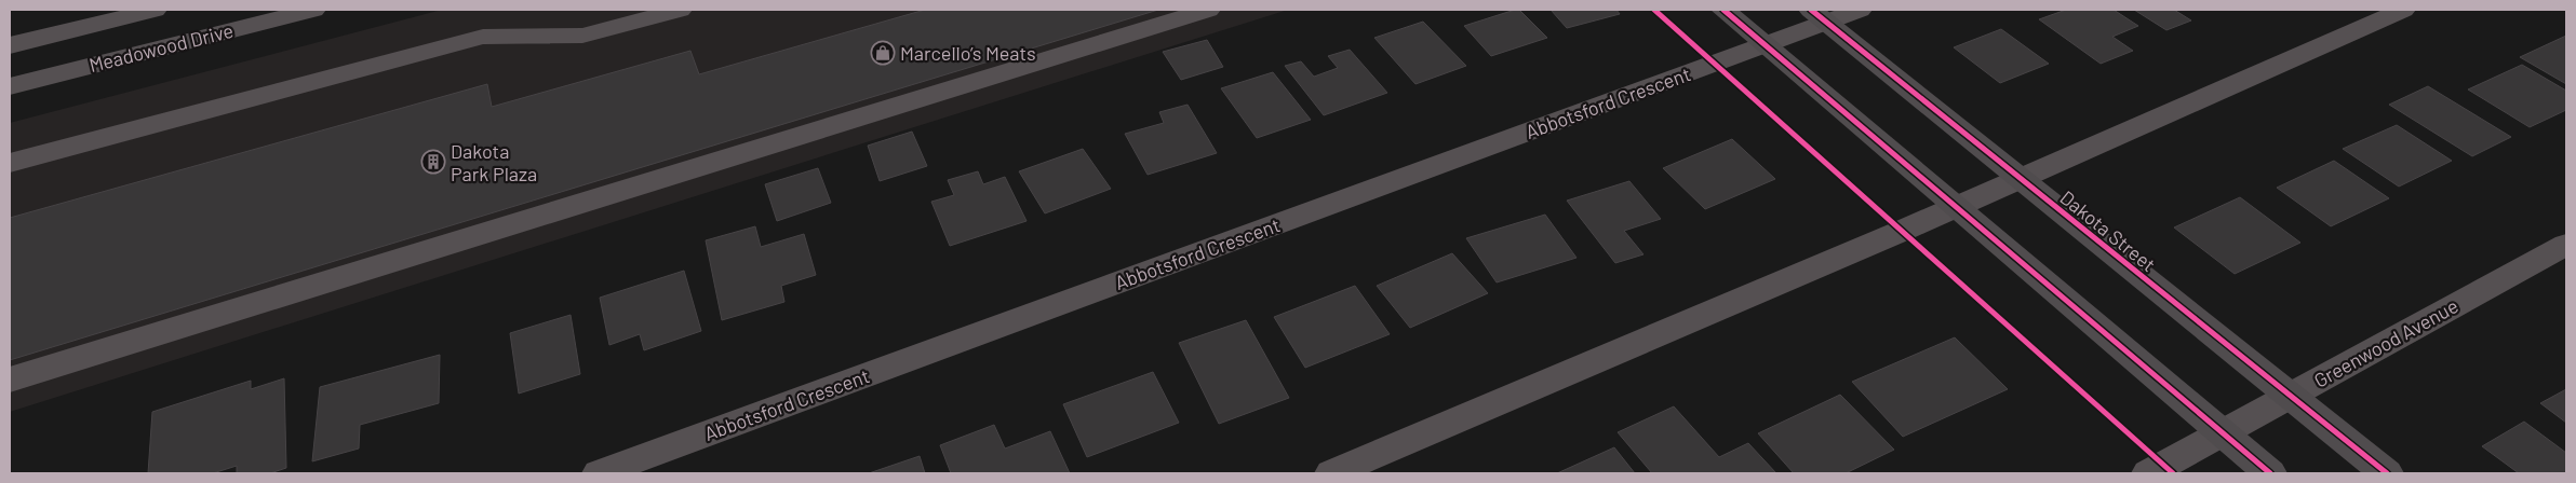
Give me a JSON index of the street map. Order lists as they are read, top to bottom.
{
  "streets": {
    "main road": ["Dakota Street"],
    "street": ["Meadowood Drive", "Abbotsford Crescent", "Greenwood Avenue"]
  },
  "crossings": [
    ["Abbotsford Crescent", "Dakota Street"],
    ["Dakota Street", "Greenwood Avenue"]
  ],
  "places": {
    "shop": ["Marcello’s Meats"],
    "building": ["Dakota Park Plaza"]
  }
}
